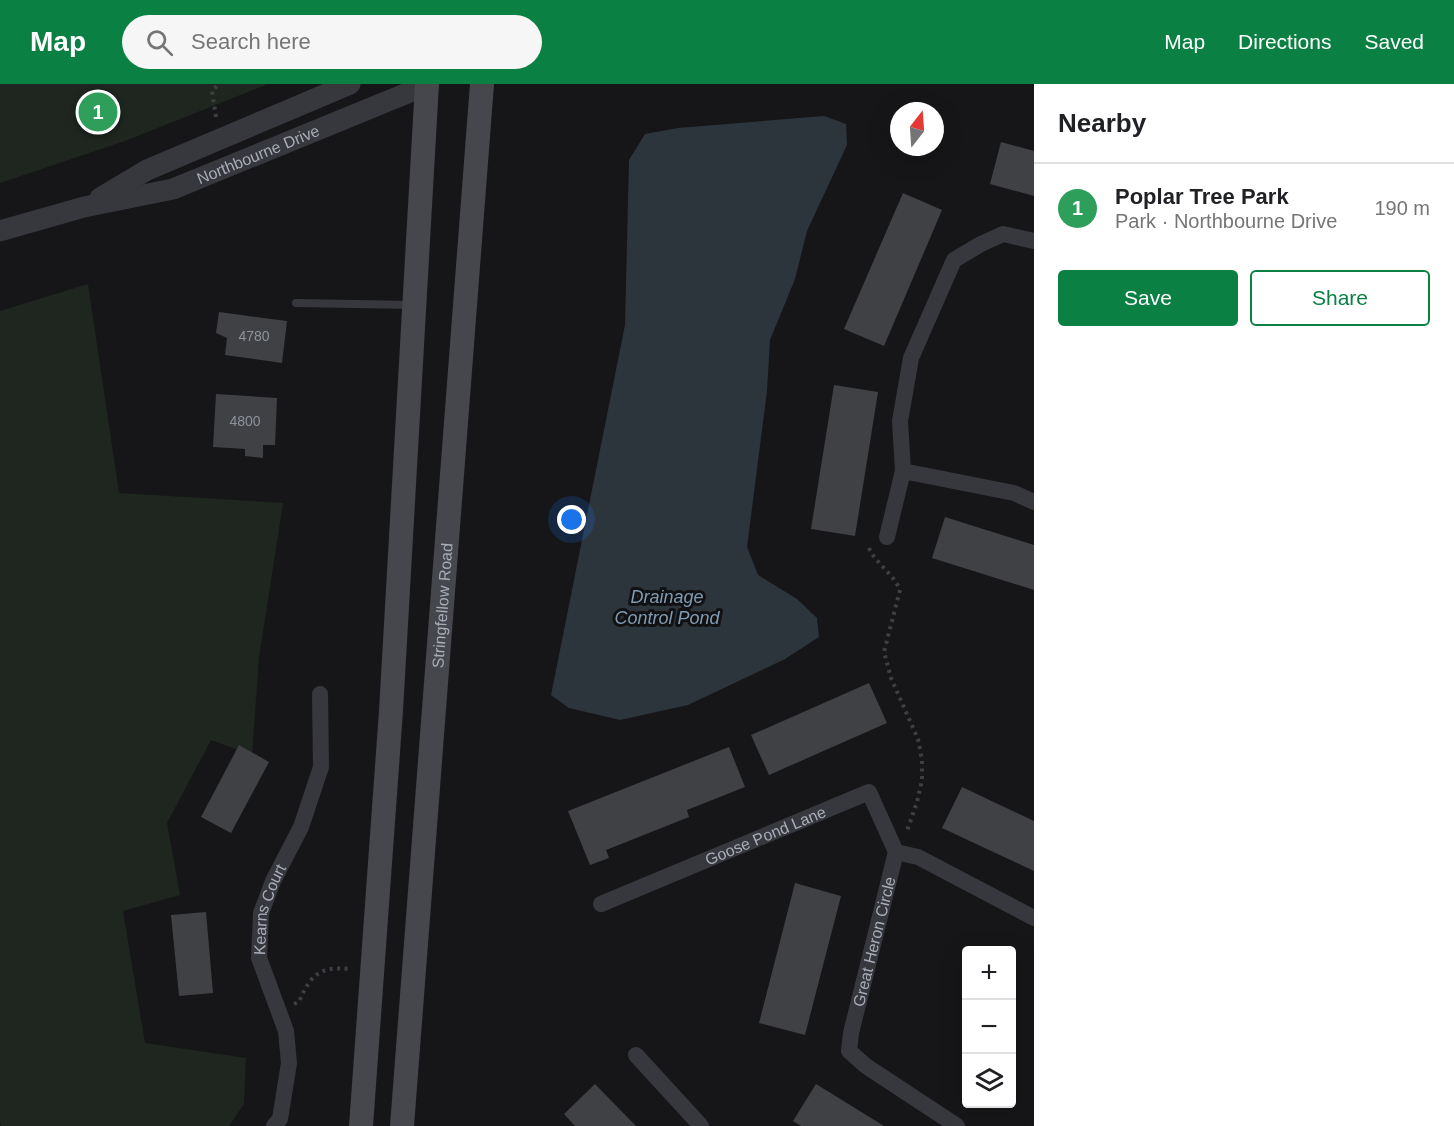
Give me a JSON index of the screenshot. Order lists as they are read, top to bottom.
{
  "streets": {
    "main road": ["Stringfellow Road"],
    "street": [
      "Northbourne Drive",
      "Goose Pond Lane",
      "Kearns Court",
      "Great Heron Circle"
    ]
  },
  "crossings": [
    ["Goose Pond Lane", "Great Heron Circle"]
  ],
  "water": ["Drainage Control Pond"],
  "house_numbers": ["4780", "4800"],
  "north": "top",
  "page": {
    "header": "Map",
    "search": "Search here",
    "nav": ["Map", "Directions", "Saved"],
    "heading": "Nearby",
    "pins": "1",
    "list": [
      {
        "mark": "1",
        "name": "Poplar Tree Park",
        "note": "Park · Northbourne Drive",
        "value": "190 m"
      }
    ],
    "buttons": ["Save", "Share"],
    "map_buttons": ["+", "−"]
  }
}
